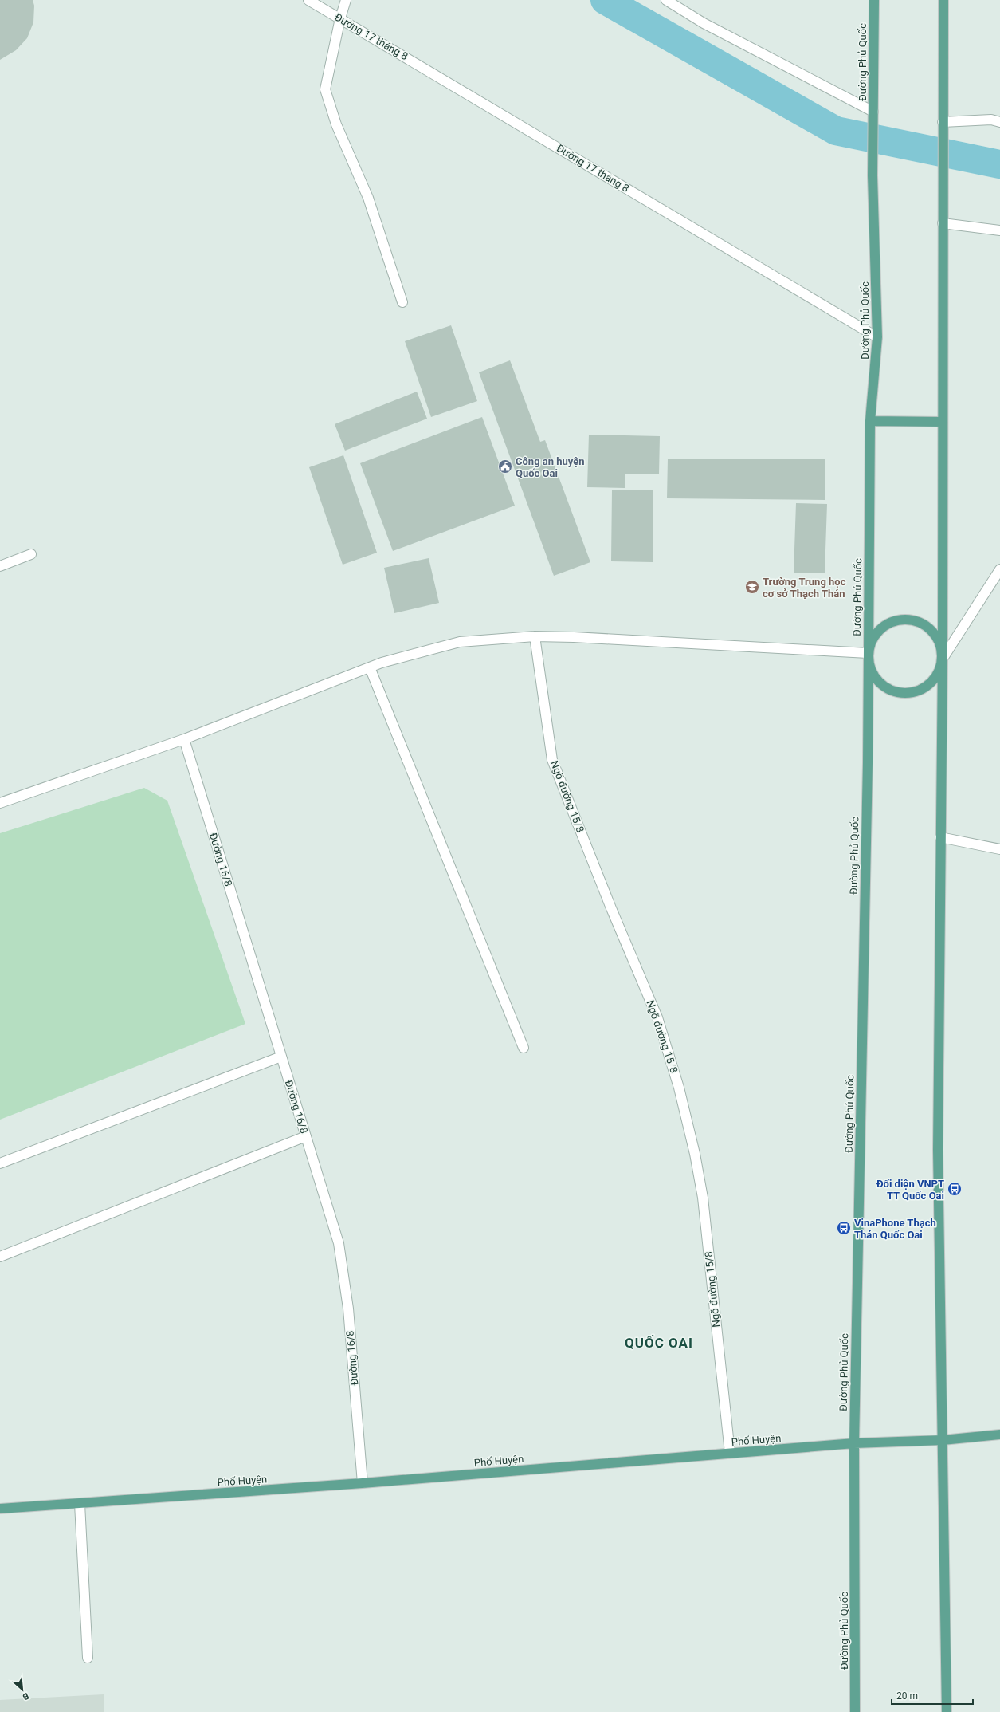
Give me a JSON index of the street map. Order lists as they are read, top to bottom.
{
  "streets": {
    "main road": ["Đường Phủ Quốc", "Phố Huyện"],
    "street": ["Đường 17 tháng 8", "Ngõ đường 15/8", "Đường 16/8"]
  },
  "crossings": [
    ["Đường 17 tháng 8", "Đường Phủ Quốc"],
    ["Đường Phủ Quốc", "Phố Huyện"],
    ["Ngõ đường 15/8", "Phố Huyện"],
    ["Đường 16/8", "Phố Huyện"]
  ],
  "districts": ["QUỐC OAI"],
  "places": {
    "public building": ["Công an huyện Quốc Oai"],
    "school or university": ["Trường Trung học cơ sở Thạch Thán"],
    "bus stop": ["Đối diện VNPT TT Quốc Oai", "VinaPhone Thạch Thán Quốc Oai"]
  },
  "scale_bar": "20 m",
  "north": "bottom right"
}
